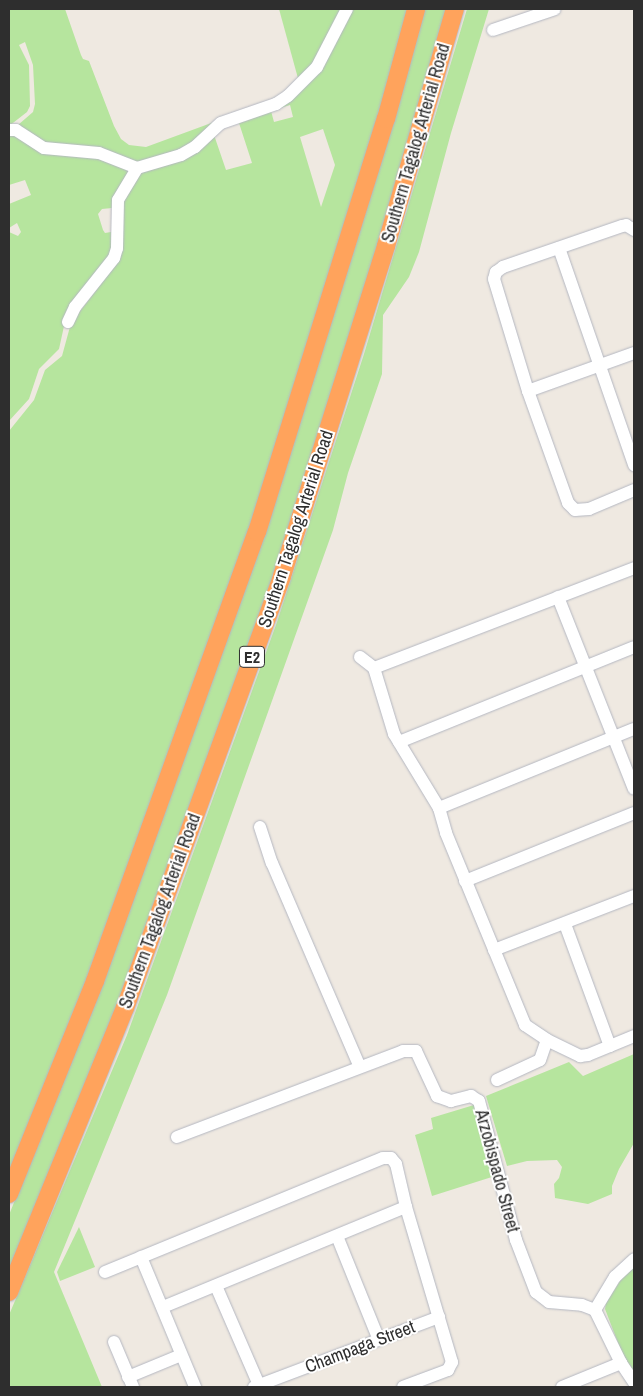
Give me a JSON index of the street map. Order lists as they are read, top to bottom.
{
  "streets": {
    "highway": ["Southern Tagalog Arterial Road", "E2"],
    "street": ["Arzobispado Street", "Champaga Street"]
  }
}
